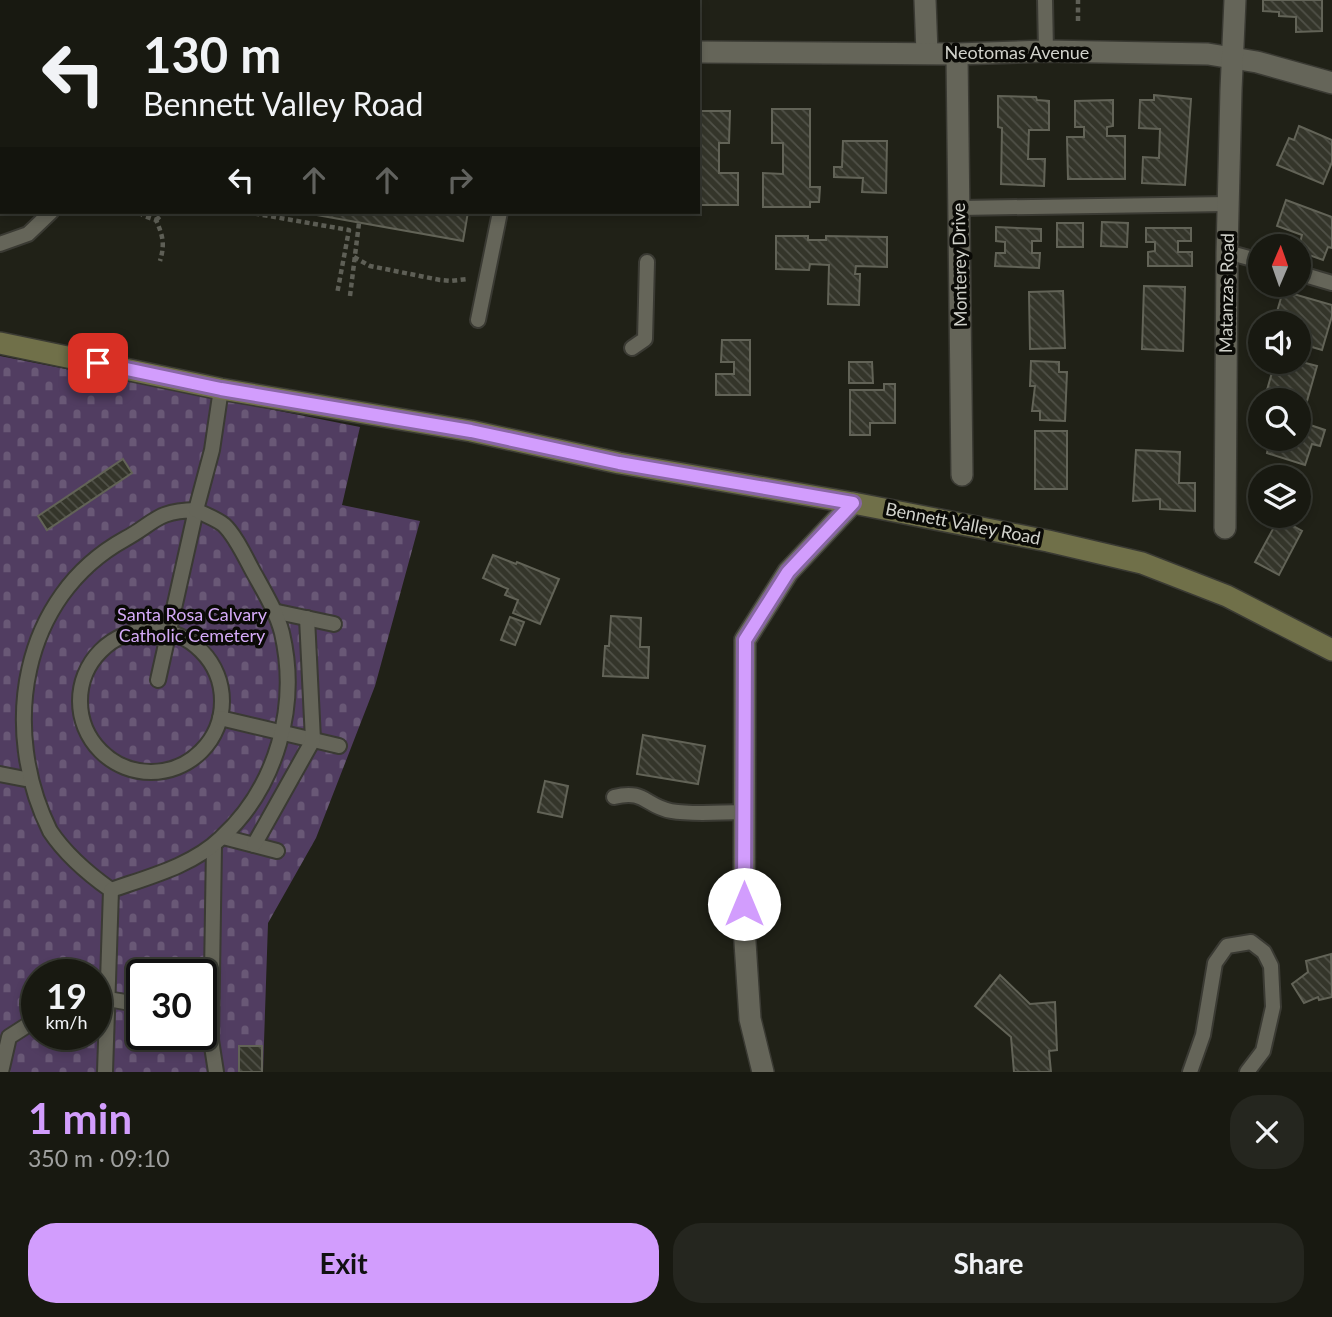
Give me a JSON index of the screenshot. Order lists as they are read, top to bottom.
{
  "streets": {
    "street": [
      "Neotomas Avenue",
      "Monterey Drive",
      "Matanzas Road",
      "Bennett Valley Road"
    ]
  },
  "crossings": [
    ["Neotomas Avenue", "Monterey Drive"],
    ["Neotomas Avenue", "Matanzas Road"]
  ],
  "parks": ["Santa Rosa Calvary Catholic Cemetery"],
  "north": "top",
  "page": {
    "turn": ["130 m", "Bennett Valley Road"],
    "speed": "19 km/h",
    "limit": "30",
    "heading": ["1 min", "350 m · 09:10"],
    "buttons": ["Exit", "Share"]
  }
}
